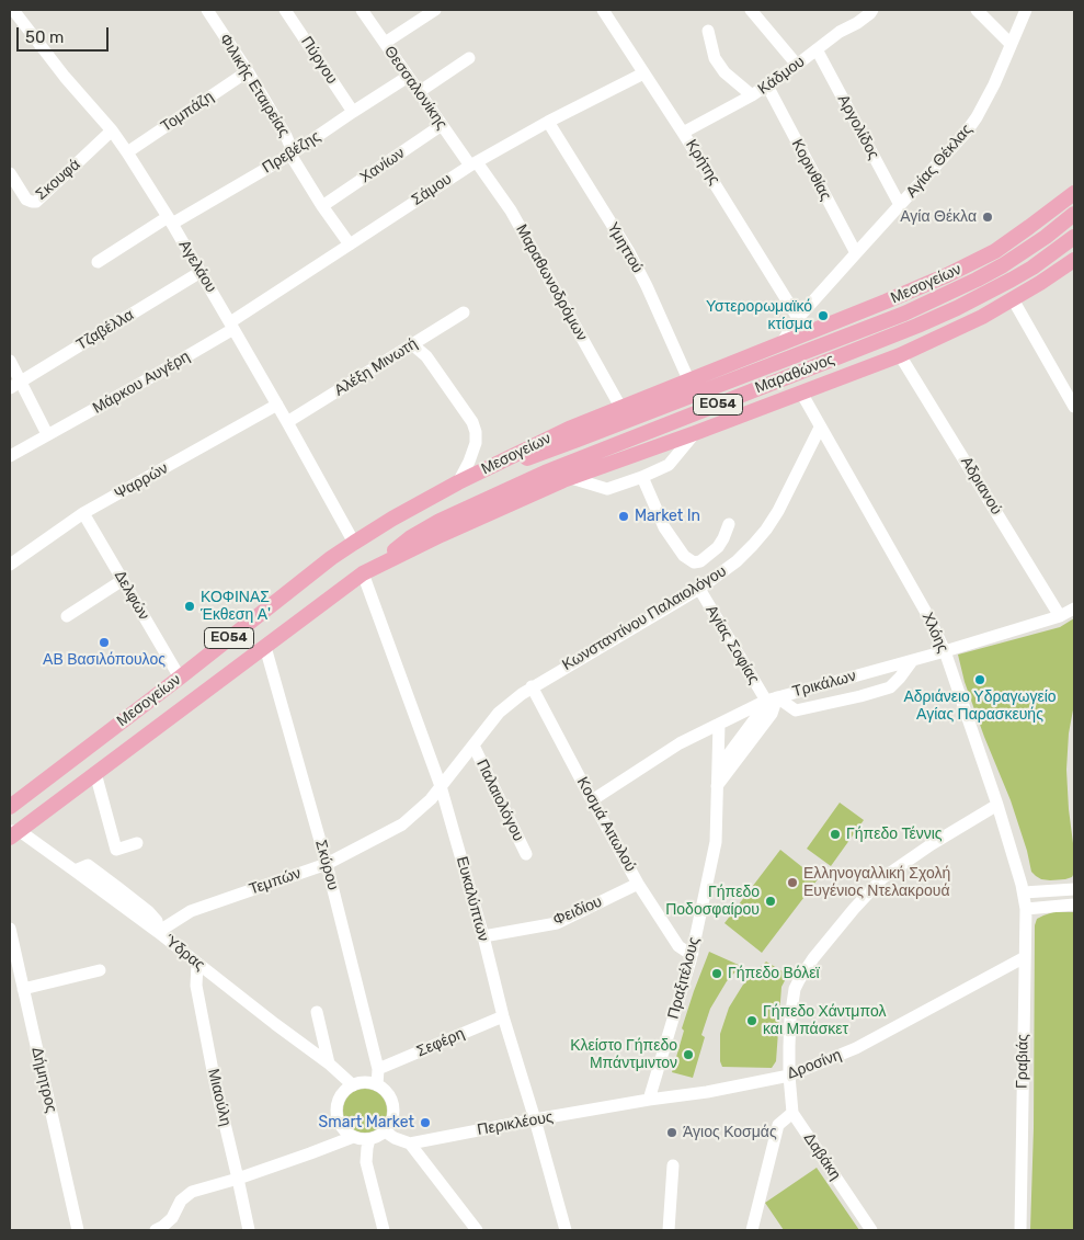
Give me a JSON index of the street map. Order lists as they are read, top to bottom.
{
  "streets": {
    "main road": ["Μεσογείων", "Μαραθώνος", "ΕΟ54"],
    "street": [
      "Πύργου",
      "Κάδμου",
      "Φιλικής Εταιρείας",
      "Θεσσαλονίκης",
      "Τομπάζη",
      "Αργολίδος",
      "Πρεβέζης",
      "Αγίας Θέκλας",
      "Κρήτης",
      "Χανίων",
      "Κορινθίας",
      "Σκουφά",
      "Σάμου",
      "Υμηττού",
      "Αγελάου",
      "Μαραθωνοδρόμων",
      "Τζαβέλλα",
      "Αλέξη Μινωτή",
      "Μάρκου Αυγέρη",
      "Ψαρρών",
      "Αδριανού",
      "Δελφών",
      "Κωνσταντίνου Παλαιολόγου",
      "Χλόης",
      "Αγίας Σοφίας",
      "Τρικάλων",
      "Παλαιολόγου",
      "Κοσμά Αιτωλού",
      "Σκύρου",
      "Τεμπών",
      "Ευκαλύπτων",
      "Φειδίου",
      "Ύδρας",
      "Πραξιτέλους",
      "Σεφέρη",
      "Γραβιάς",
      "Δροσίνη",
      "Δήμητρος",
      "Μιαούλη",
      "Περικλέους",
      "Δαβάκη"
    ]
  },
  "crossings": [
    ["Πύργου", "Πρεβέζης"],
    ["Κάδμου", "Αργολίδος"],
    ["Κάδμου", "Κρήτης"],
    ["Κάδμου", "Κορινθίας"],
    ["Φιλικής Εταιρείας", "Τομπάζη"],
    ["Φιλικής Εταιρείας", "Πρεβέζης"],
    ["Φιλικής Εταιρείας", "Χανίων"],
    ["Φιλικής Εταιρείας", "Σάμου"],
    ["Θεσσαλονίκης", "Πρεβέζης"],
    ["Θεσσαλονίκης", "Χανίων"],
    ["Θεσσαλονίκης", "Σάμου"],
    ["Θεσσαλονίκης", "Μαραθωνοδρόμων"],
    ["Τομπάζη", "Αγελάου"],
    ["Αργολίδος", "Αγίας Θέκλας"],
    ["Πρεβέζης", "Αγελάου"],
    ["Αγίας Θέκλας", "Κρήτης"],
    ["Αγίας Θέκλας", "Κορινθίας"],
    ["Αγίας Θέκλας", "Μεσογείων"],
    ["Κρήτης", "Σάμου"],
    ["Σκουφά", "Αγελάου"],
    ["Σάμου", "Υμηττού"],
    ["Σάμου", "Αγελάου"],
    ["Σάμου", "Μαραθωνοδρόμων"],
    ["Σάμου", "Μάρκου Αυγέρη"],
    ["Υμηττού", "Μεσογείων"],
    ["Αγελάου", "Μεσογείων"],
    ["Αγελάου", "Τζαβέλλα"],
    ["Αγελάου", "Αλέξη Μινωτή"],
    ["Αγελάου", "Μάρκου Αυγέρη"],
    ["Αγελάου", "Ψαρρών"],
    ["Μαραθωνοδρόμων", "Μεσογείων"],
    ["Μεσογείων", "Μαραθώνος"],
    ["Μεσογείων", "Αδριανού"],
    ["Μεσογείων", "Δελφών"],
    ["Μεσογείων", "Χλόης"],
    ["Μεσογείων", "Σκύρου"],
    ["Μεσογείων", "Ευκαλύπτων"],
    ["Μεσογείων", "Ύδρας"],
    ["Μαραθώνος", "Ευκαλύπτων"],
    ["Ψαρρών", "Δελφών"],
    ["Αδριανού", "Τρικάλων"],
    ["Κωνσταντίνου Παλαιολόγου", "Χλόης"],
    ["Κωνσταντίνου Παλαιολόγου", "Αγίας Σοφίας"],
    ["Κωνσταντίνου Παλαιολόγου", "Παλαιολόγου"],
    ["Κωνσταντίνου Παλαιολόγου", "Κοσμά Αιτωλού"],
    ["Κωνσταντίνου Παλαιολόγου", "Τεμπών"],
    ["Κωνσταντίνου Παλαιολόγου", "Ευκαλύπτων"],
    ["Χλόης", "Τρικάλων"],
    ["Χλόης", "Γραβιάς"],
    ["Χλόης", "Δαβάκη"],
    ["Αγίας Σοφίας", "Τρικάλων"],
    ["Τρικάλων", "Κοσμά Αιτωλού"],
    ["Τρικάλων", "Πραξιτέλους"],
    ["Κοσμά Αιτωλού", "Φειδίου"],
    ["Κοσμά Αιτωλού", "Πραξιτέλους"],
    ["Σκύρου", "Τεμπών"],
    ["Σκύρου", "Ύδρας"],
    ["Σκύρου", "Σεφέρη"],
    ["Τεμπών", "Ευκαλύπτων"],
    ["Τεμπών", "Ύδρας"],
    ["Ευκαλύπτων", "Φειδίου"],
    ["Ευκαλύπτων", "Σεφέρη"],
    ["Ευκαλύπτων", "Περικλέους"],
    ["Ύδρας", "Μιαούλη"],
    ["Πραξιτέλους", "Δροσίνη"],
    ["Πραξιτέλους", "Περικλέους"],
    ["Γραβιάς", "Δροσίνη"],
    ["Δροσίνη", "Περικλέους"],
    ["Δροσίνη", "Δαβάκη"]
  ],
  "places": [
    "Αγία Θέκλα",
    "Υστερορωμαϊκό κτίσμα",
    "Market In",
    "ΚΟΦΙΝΑΣ Έκθεση Α'",
    "ΑΒ Βασιλόπουλος",
    "Αδριάνειο Υδραγωγείο Αγίας Παρασκευής",
    "Γήπεδο Τέννις",
    "Ελληνογαλλική Σχολή Ευγένιος Ντελακρουά",
    "Γήπεδο Ποδοσφαίρου",
    "Γήπεδο Βόλεϊ",
    "Γήπεδο Χάντμπολ και Μπάσκετ",
    "Κλείστο Γήπεδο Μπάντμιντον",
    "Smart Market",
    "Άγιος Κοσμάς"
  ],
  "scale_bar": "50 m"
}
